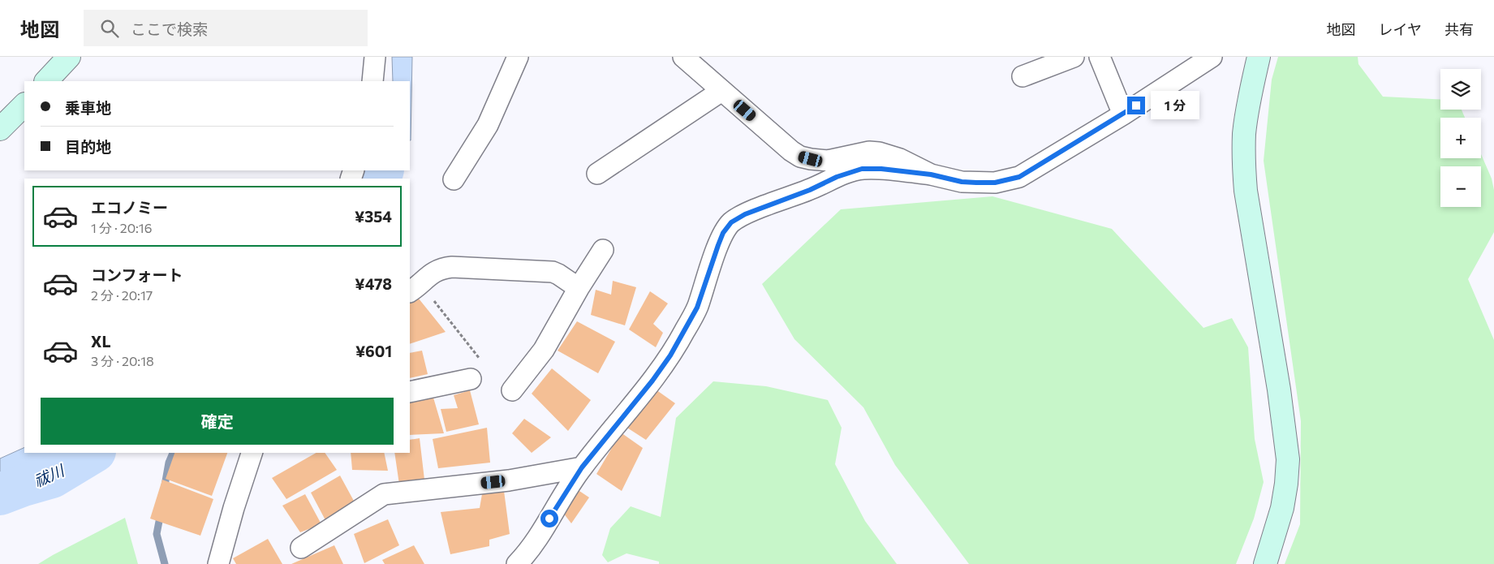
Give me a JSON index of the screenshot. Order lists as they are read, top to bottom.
{
  "water": ["祓川"],
  "page": {
    "header": "地図",
    "search": "ここで検索",
    "nav": ["地図", "レイヤ", "共有"],
    "map_buttons": ["+", "−"],
    "banner": ["乗車地", "目的地"],
    "bubble": "1 分",
    "list": [
      {
        "name": "エコノミー",
        "note": "1 分 · 20:16",
        "value": "¥354"
      },
      {
        "name": "コンフォート",
        "note": "2 分 · 20:17",
        "value": "¥478"
      },
      {
        "name": "XL",
        "note": "3 分 · 20:18",
        "value": "¥601"
      }
    ],
    "buttons": "確定"
  }
}
